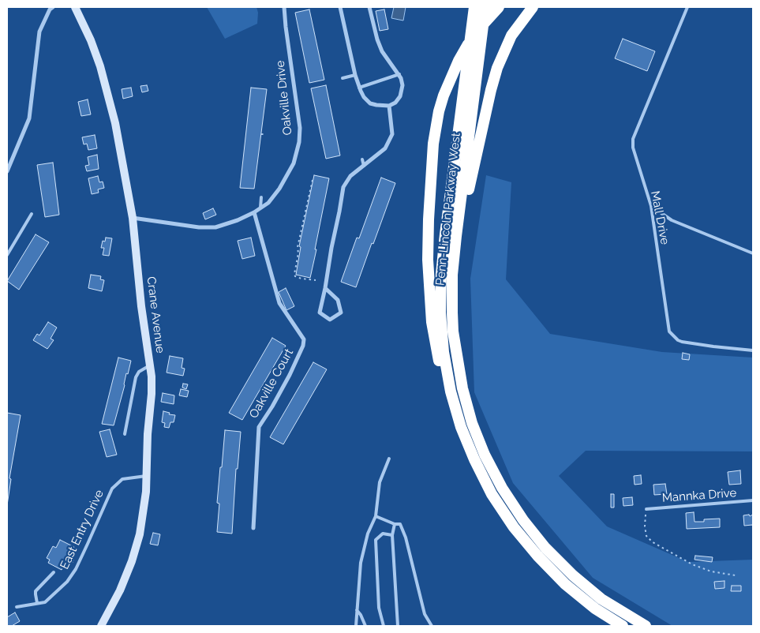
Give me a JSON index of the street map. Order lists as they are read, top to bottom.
{
  "streets": {
    "highway": ["Penn-Lincoln Parkway West"],
    "street": ["Oakville Drive", "Crane Avenue", "Oakville Court"],
    "lane": ["Mall Drive", "Mannka Drive", "East Entry Drive"]
  },
  "crossings": [
    ["Oakville Drive", "Crane Avenue"],
    ["Oakville Drive", "Oakville Court"],
    ["Crane Avenue", "East Entry Drive"]
  ]
}
